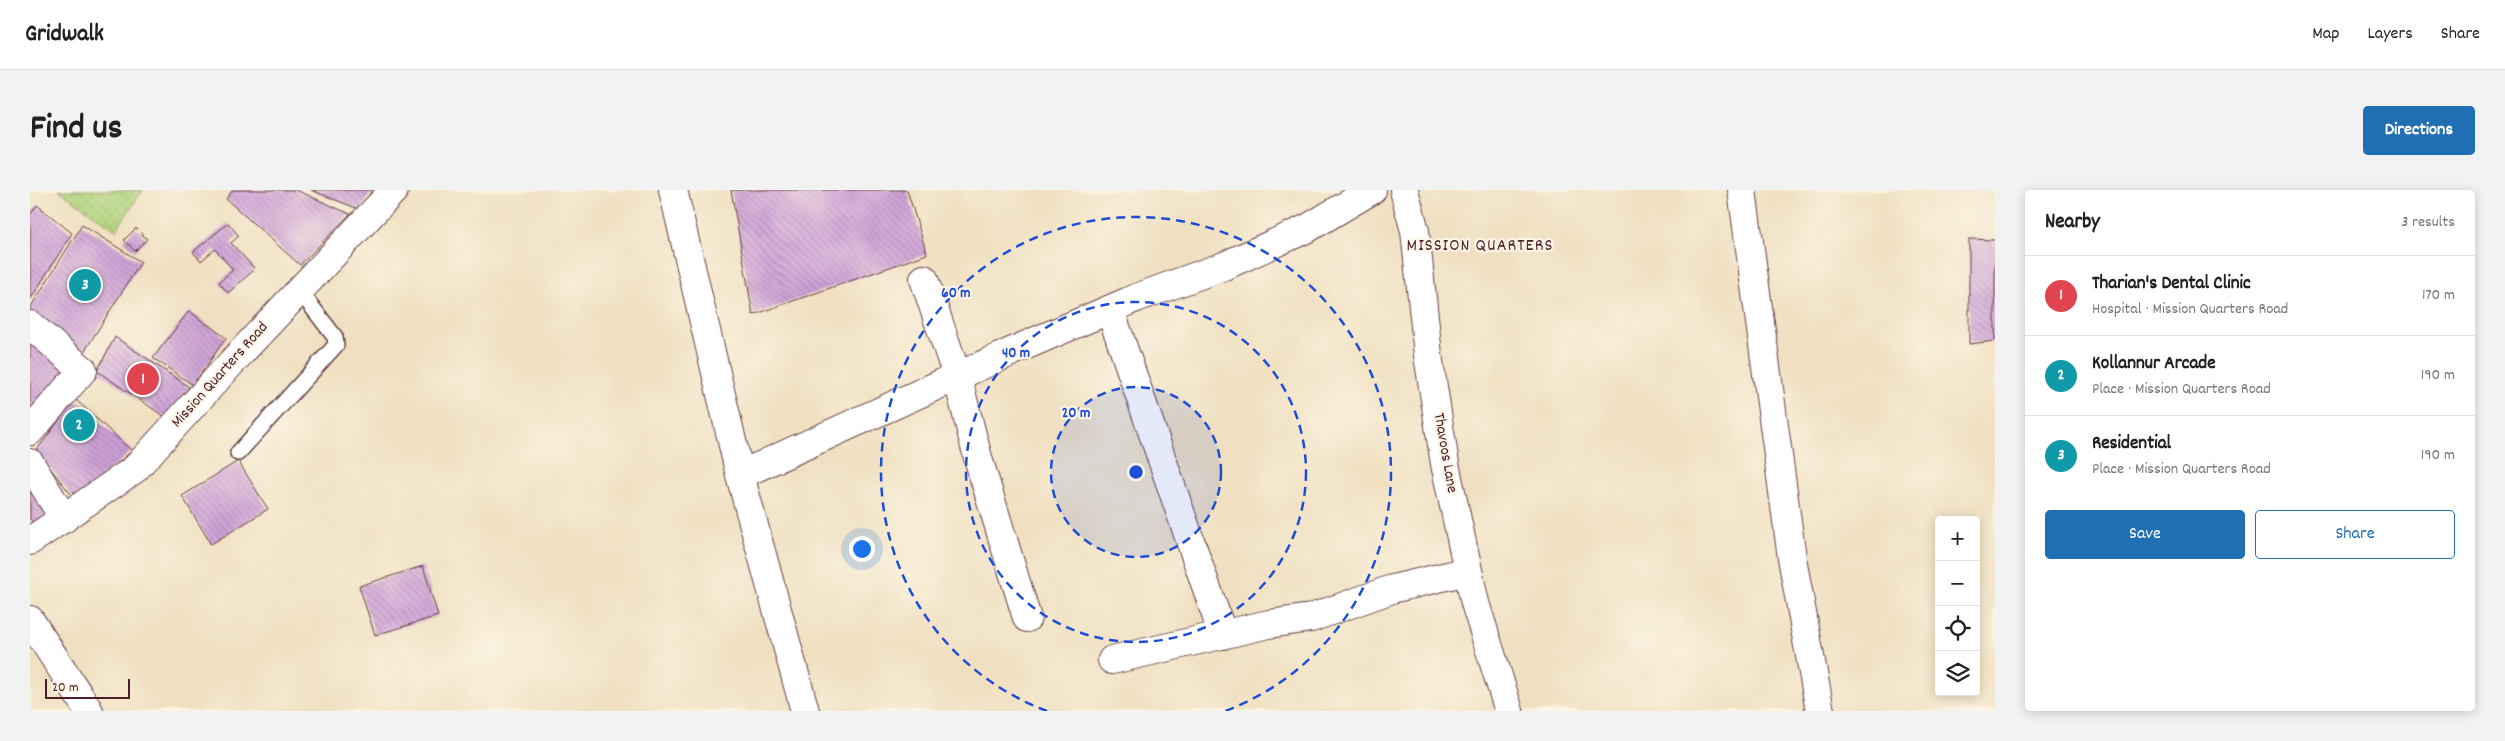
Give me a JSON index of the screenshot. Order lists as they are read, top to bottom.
{
  "streets": {
    "street": ["Mission Quarters Road", "Thavoos Lane"]
  },
  "districts": ["MISSION QUARTERS"],
  "scale_bar": "20 m",
  "page": {
    "header": "Gridwalk",
    "nav": ["Map", "Layers", "Share"],
    "title": "Find us",
    "buttons": [
      "Directions",
      ["Save", "Share"]
    ],
    "heading": ["Nearby", "3 results"],
    "list": [
      {
        "mark": "1",
        "name": "Tharian's Dental Clinic",
        "note": "Hospital · Mission Quarters Road",
        "value": "170 m"
      },
      {
        "mark": "2",
        "name": "Kollannur Arcade",
        "note": "Place · Mission Quarters Road",
        "value": "190 m"
      },
      {
        "mark": "3",
        "name": "Residential",
        "note": "Place · Mission Quarters Road",
        "value": "190 m"
      }
    ],
    "pins": ["3", "1", "2"],
    "map_buttons": ["+", "−"],
    "scale": "20 m"
  },
  "rings": ["60 m", "40 m", "20 m"]
}
